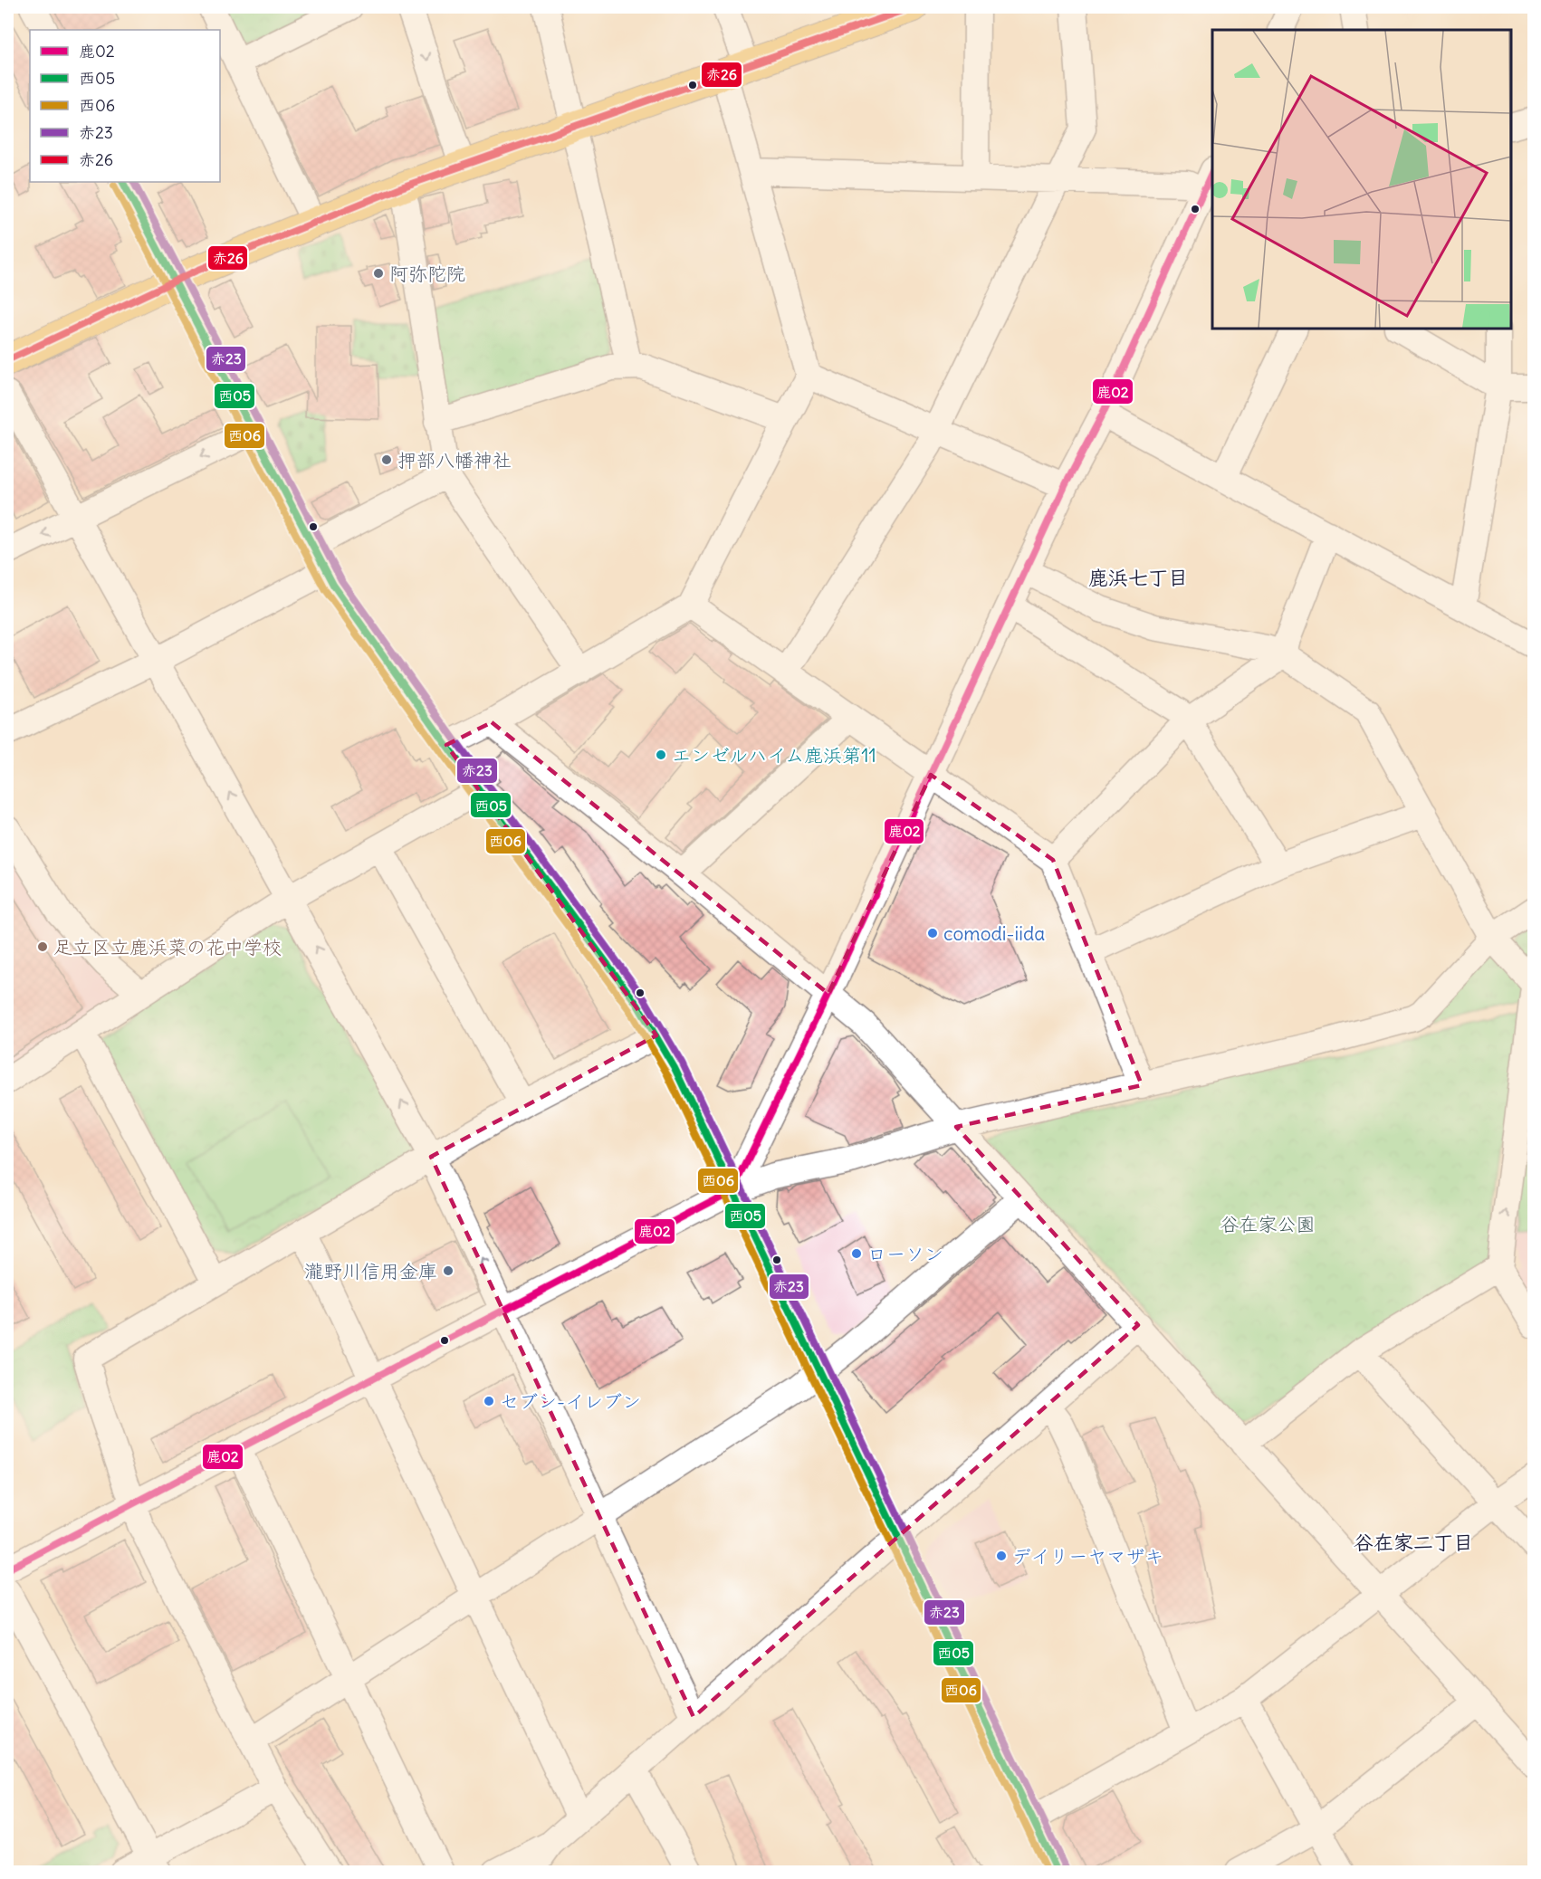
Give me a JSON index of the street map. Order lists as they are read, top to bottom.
{
  "districts": ["鹿浜七丁目", "谷在家二丁目"],
  "parks": ["谷在家公園"],
  "places": [
    "阿弥陀院",
    "押部八幡神社",
    "エンゼルハイム鹿浜第11",
    "comodi-iida",
    "足立区立鹿浜菜の花中学校",
    "ローソン",
    "瀧野川信用金庫",
    "セブン-イレブン",
    "デイリーヤマザキ"
  ],
  "lines": [
    "transit line 赤26",
    "transit line 鹿02",
    "transit line 西05",
    "transit line 赤23",
    "transit line 西06"
  ],
  "legend": [
    "鹿02",
    "西05",
    "西06",
    "赤23",
    "赤26"
  ]
}
